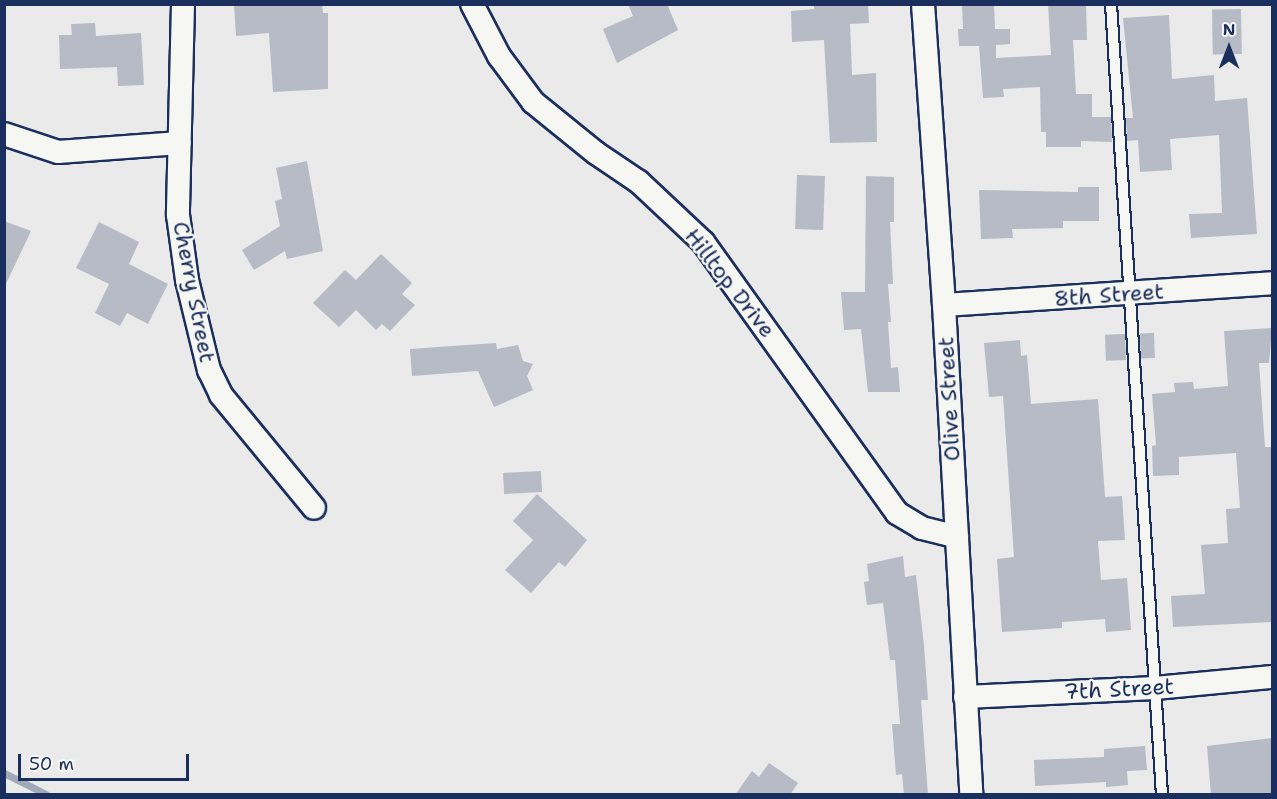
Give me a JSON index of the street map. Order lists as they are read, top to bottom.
{
  "streets": {
    "street": [
      "Hilltop Drive",
      "Cherry Street",
      "8th Street",
      "Olive Street",
      "7th Street"
    ]
  },
  "crossings": [
    ["Hilltop Drive", "Olive Street"],
    ["8th Street", "Olive Street"],
    ["Olive Street", "7th Street"]
  ],
  "scale_bar": "50 m",
  "north": "top"
}
